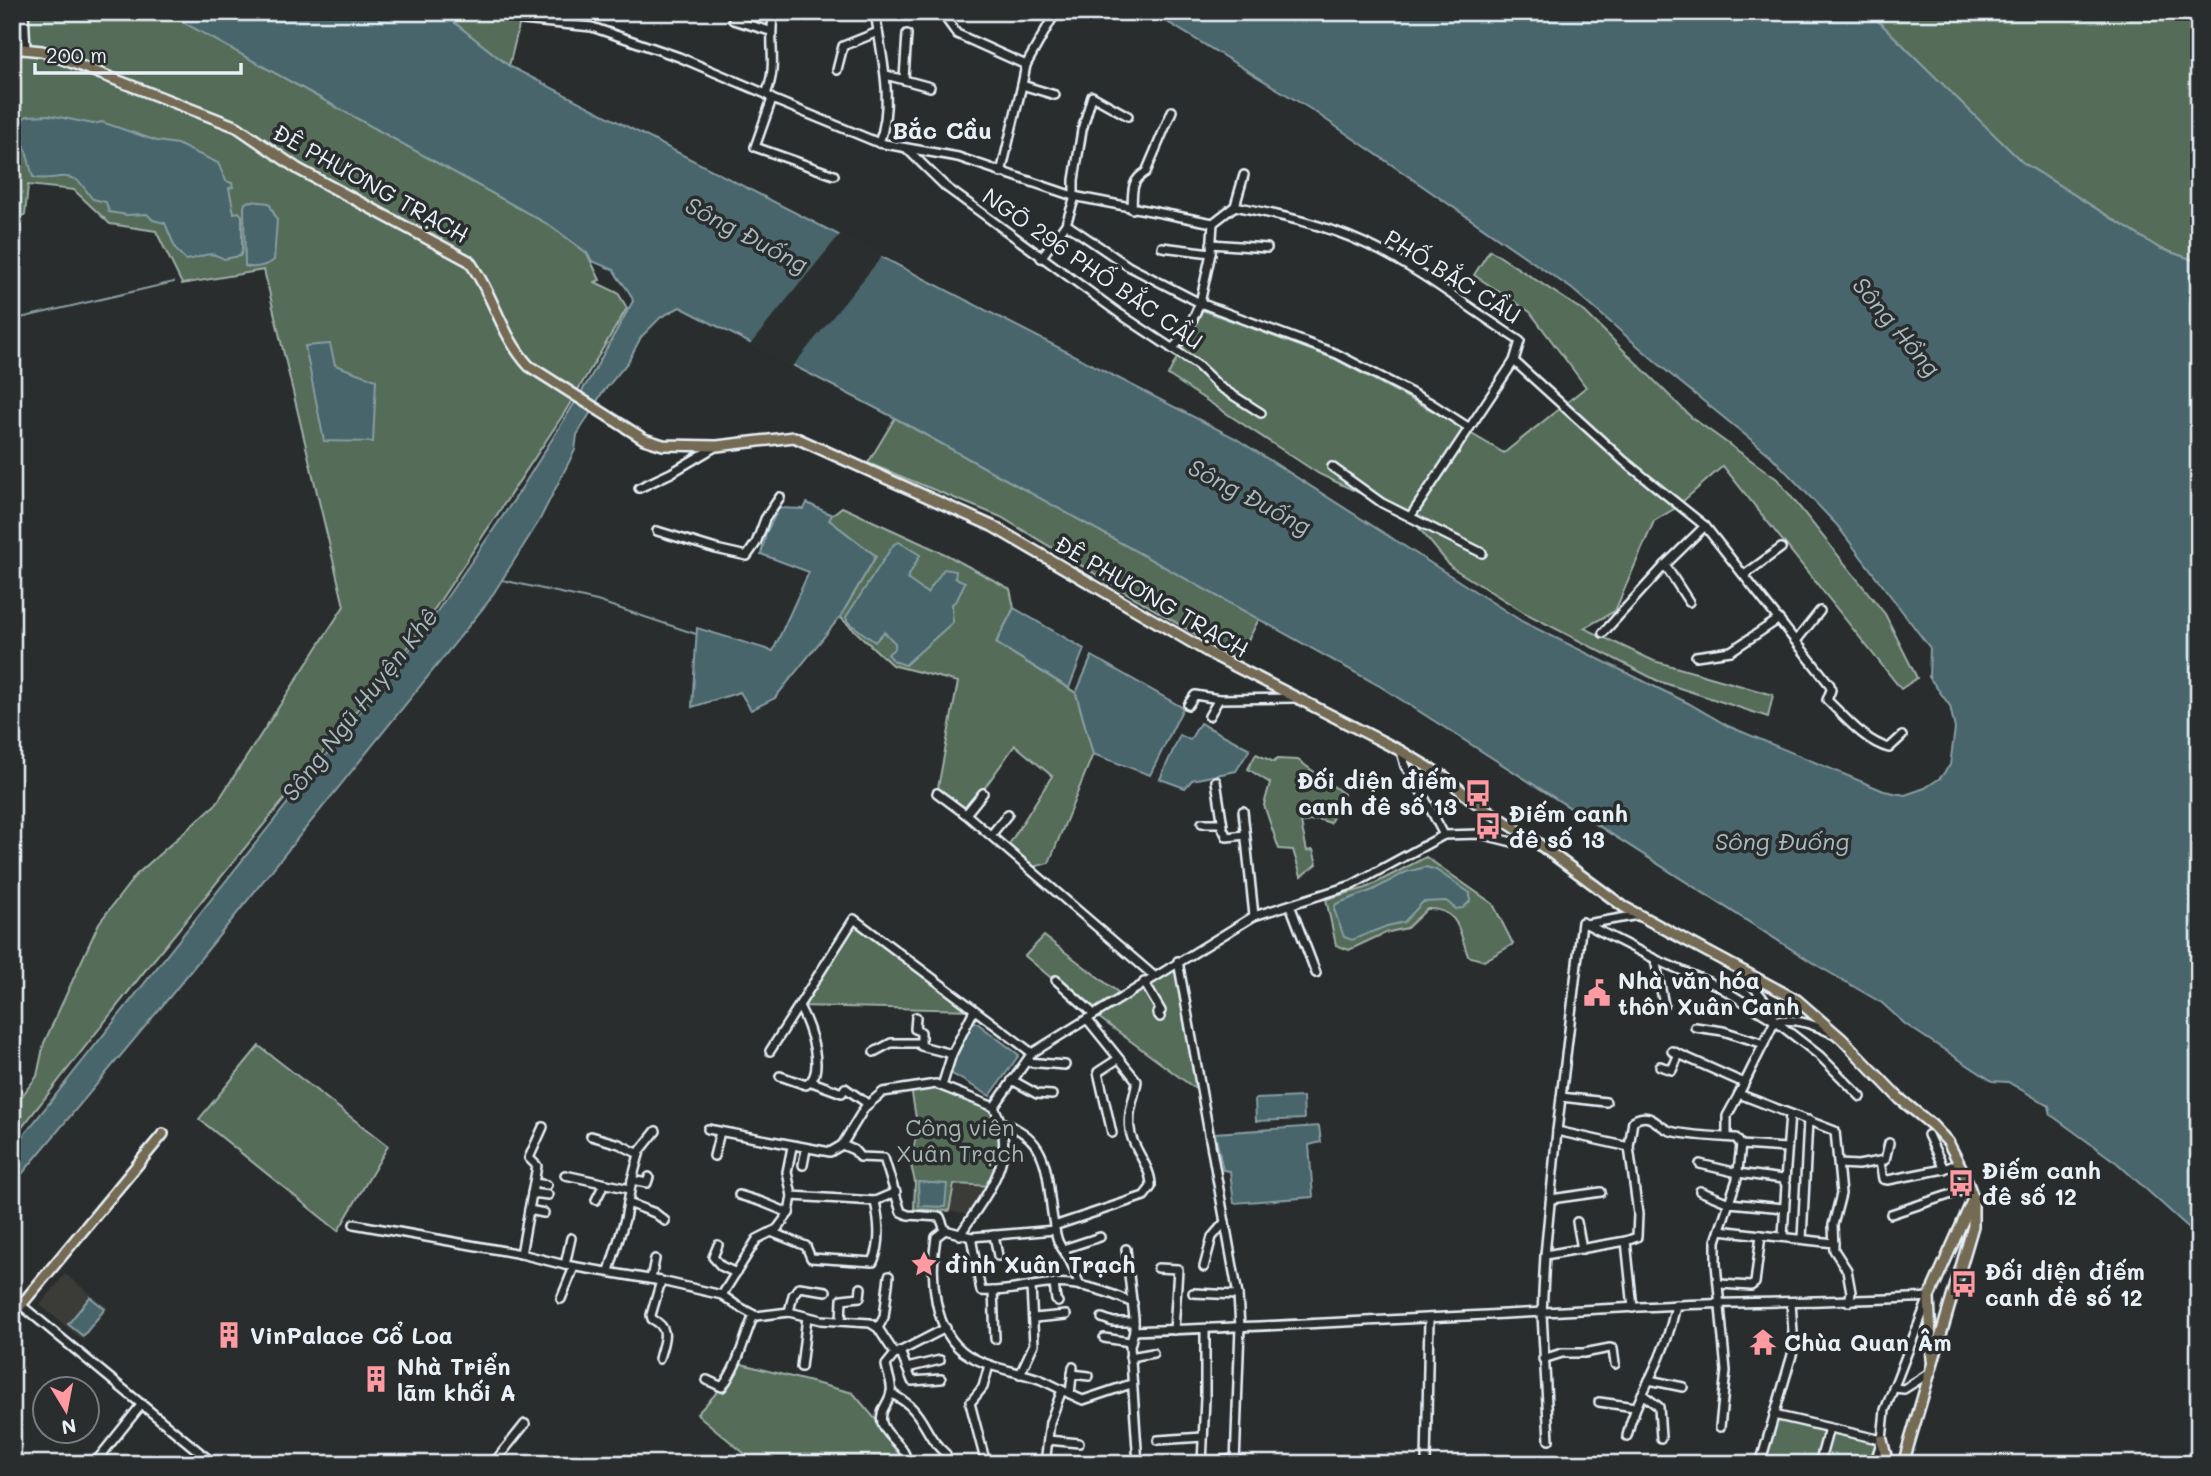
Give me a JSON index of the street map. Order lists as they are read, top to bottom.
{
  "streets": {
    "main road": ["ĐÊ PHƯƠNG TRẠCH"],
    "street": ["NGÕ 296 PHỐ BẮC CẦU", "PHỐ BẮC CẦU"]
  },
  "districts": ["Bắc Cầu"],
  "water": ["Sông Đuống", "Sông Hồng", "Sông Ngũ Huyện Khê"],
  "parks": ["Công viên Xuân Trạch"],
  "places": {
    "bus stop": [
      "Đối diện điếm canh đê số 13",
      "Điếm canh đê số 13",
      "Điếm canh đê số 12",
      "Đối diện điếm canh đê số 12"
    ],
    "public building": ["Nhà văn hóa thôn Xuân Canh"],
    "place": ["đình Xuân Trạch"],
    "building": ["VinPalace Cổ Loa", "Nhà Triển lãm khối A"],
    "temple": ["Chùa Quan Âm"]
  },
  "scale_bar": "200 m",
  "north": "bottom"
}
